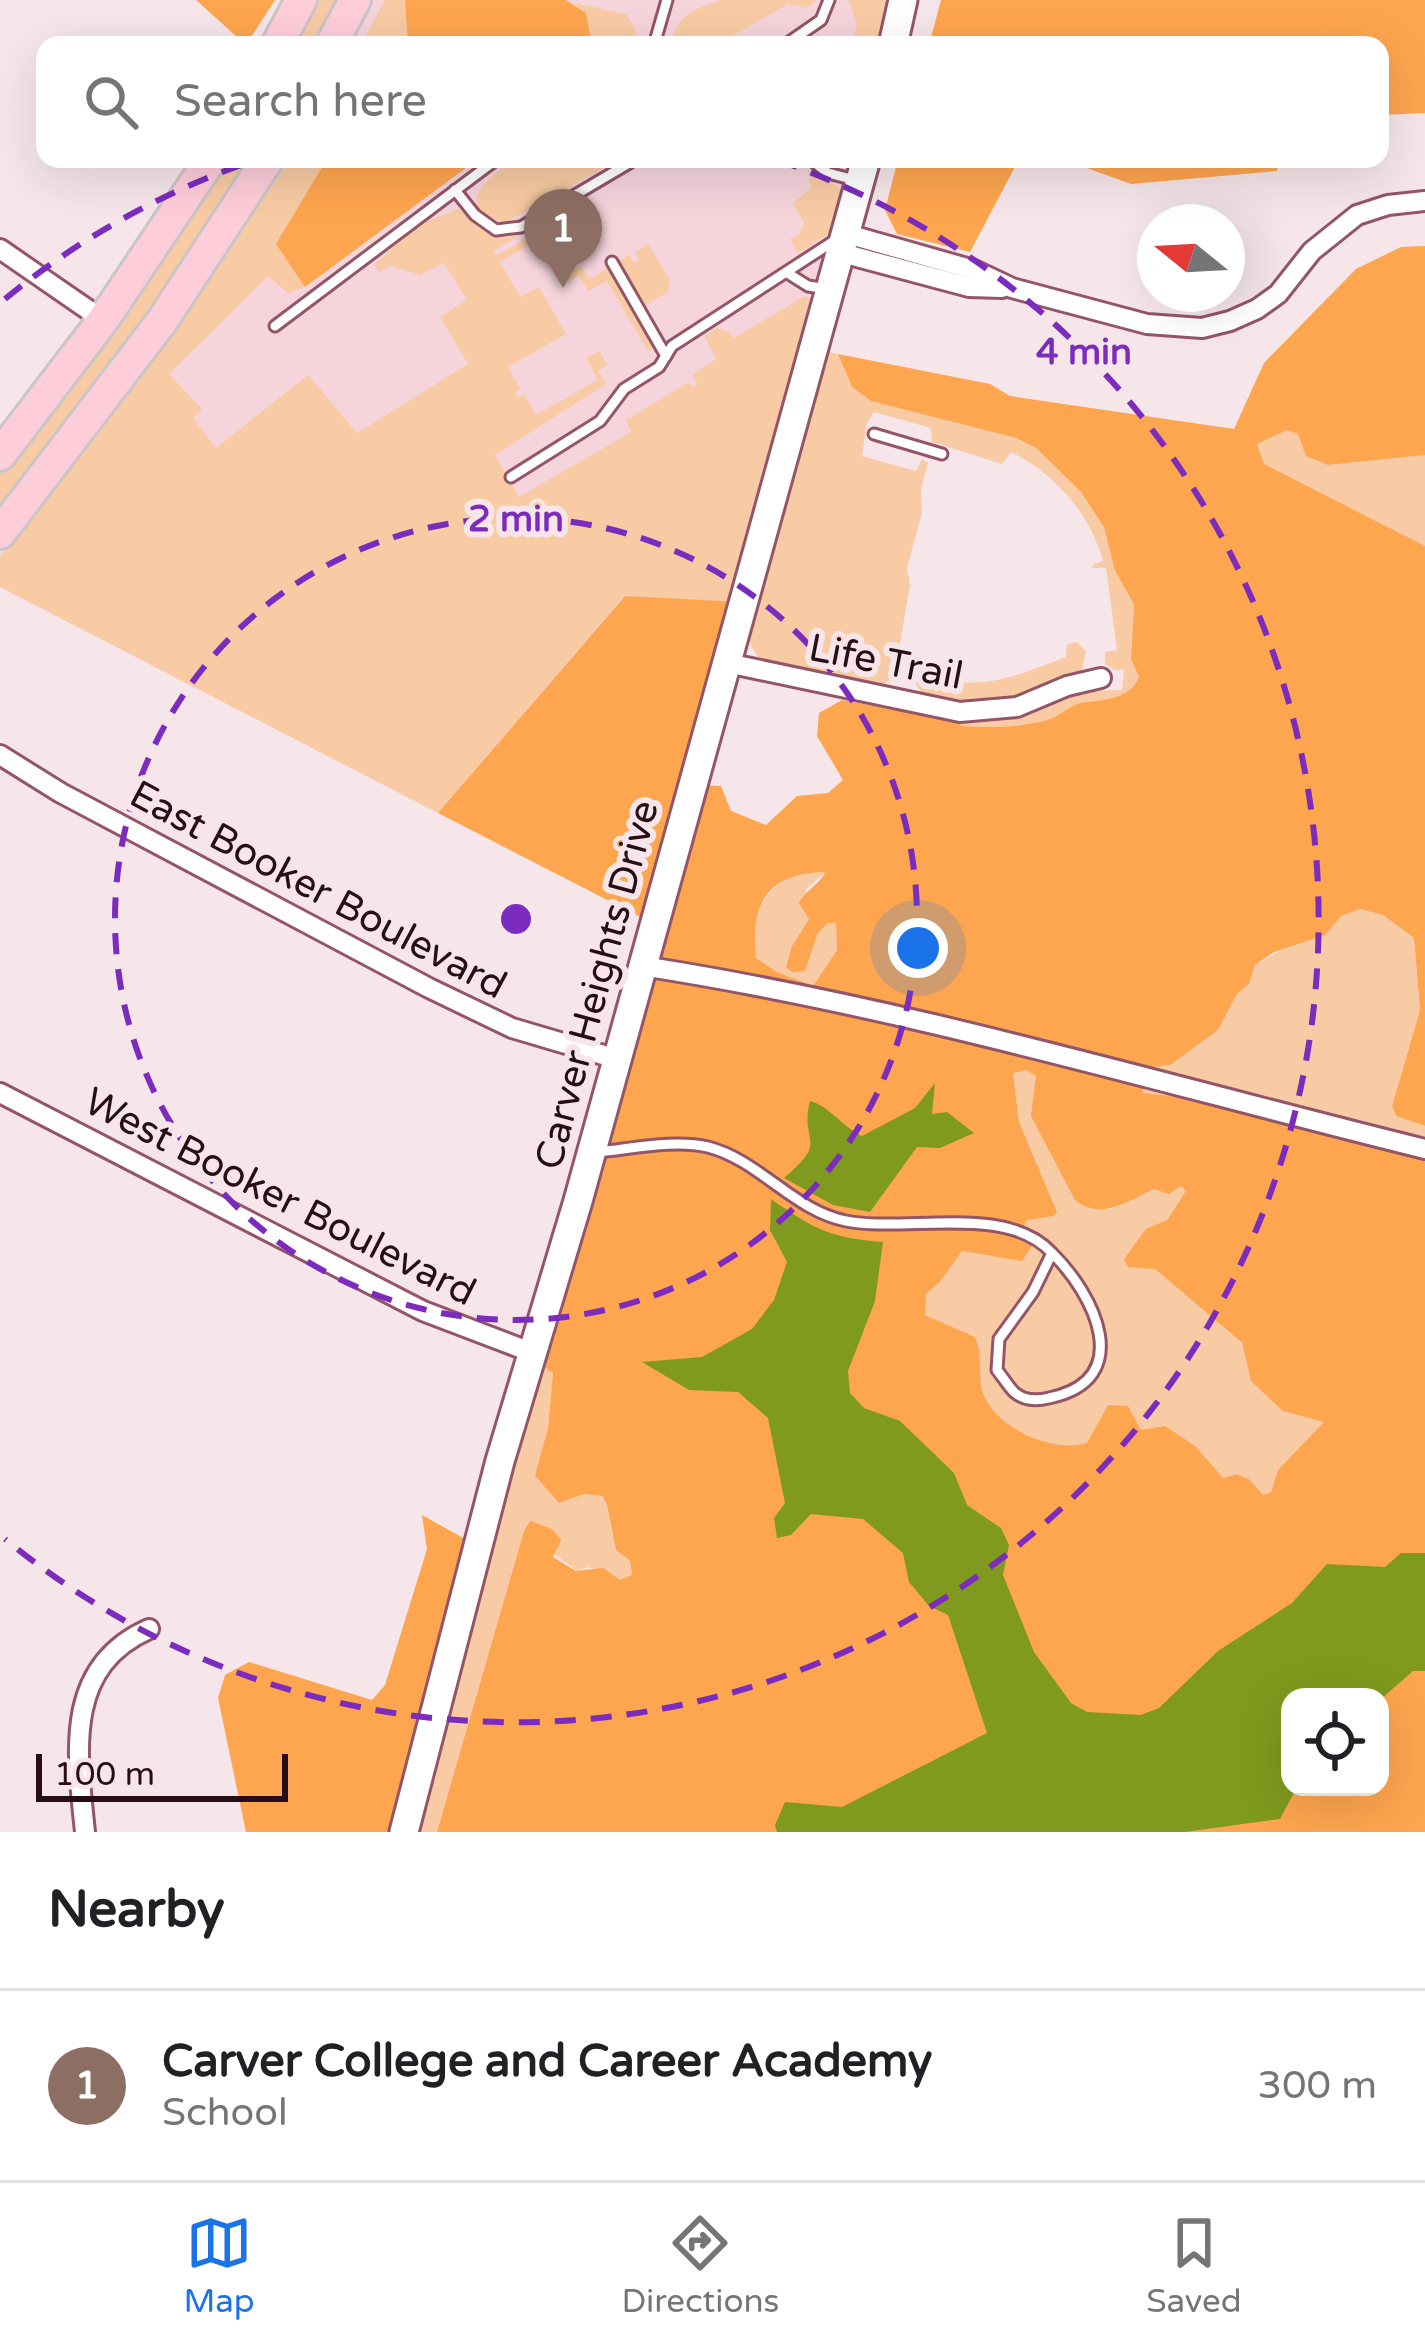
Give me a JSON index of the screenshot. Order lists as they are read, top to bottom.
{
  "streets": {
    "street": [
      "Life Trail",
      "East Booker Boulevard",
      "Carver Heights Drive",
      "West Booker Boulevard"
    ]
  },
  "crossings": [
    ["Life Trail", "Carver Heights Drive"],
    ["East Booker Boulevard", "Carver Heights Drive"],
    ["Carver Heights Drive", "West Booker Boulevard"]
  ],
  "scale_bar": "100 m",
  "north": "left",
  "page": {
    "search": "Search here",
    "pins": "1",
    "scale": "100 m",
    "heading": "Nearby",
    "list": [
      {
        "mark": "1",
        "name": "Carver College and Career Academy",
        "note": "School",
        "value": "300 m"
      }
    ],
    "nav": ["Map", "Directions", "Saved"]
  },
  "rings": ["4 min", "2 min"]
}
